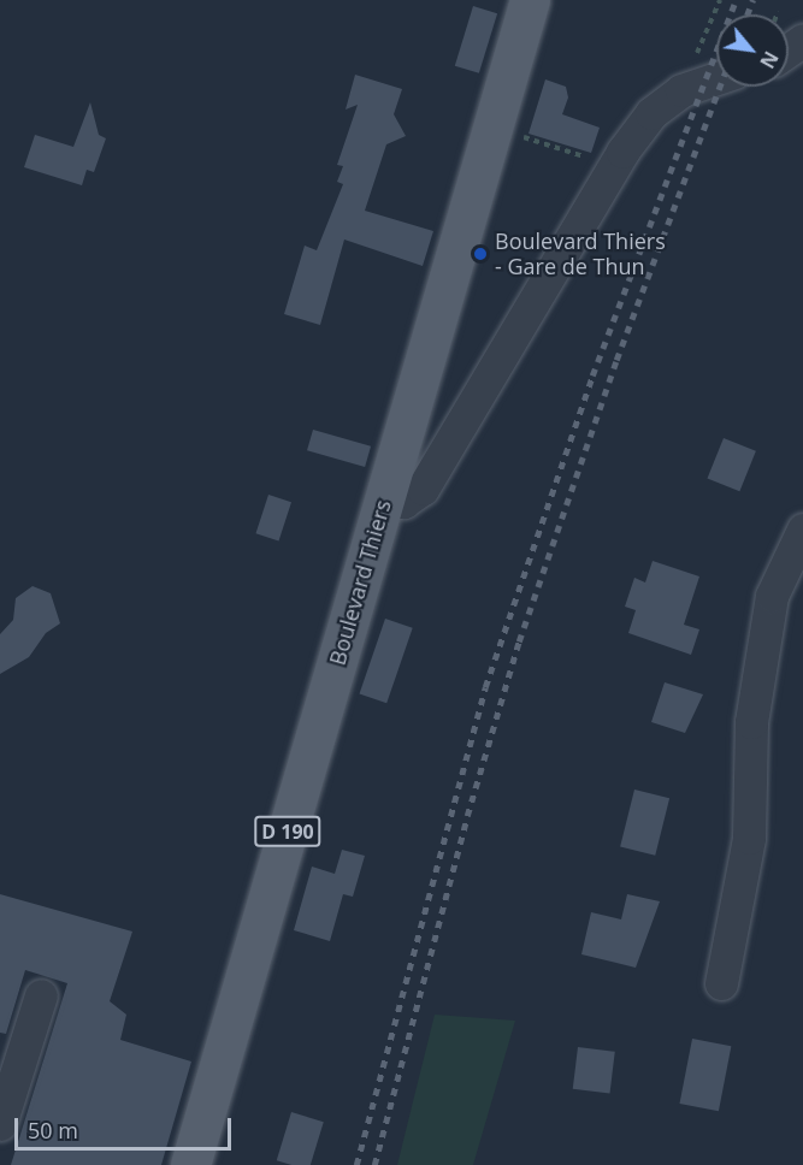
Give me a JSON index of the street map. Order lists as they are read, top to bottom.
{
  "streets": {
    "main road": ["Boulevard Thiers", "D 190"]
  },
  "places": ["Boulevard Thiers - Gare de Thun"],
  "scale_bar": "50 m",
  "north": "bottom right"
}
